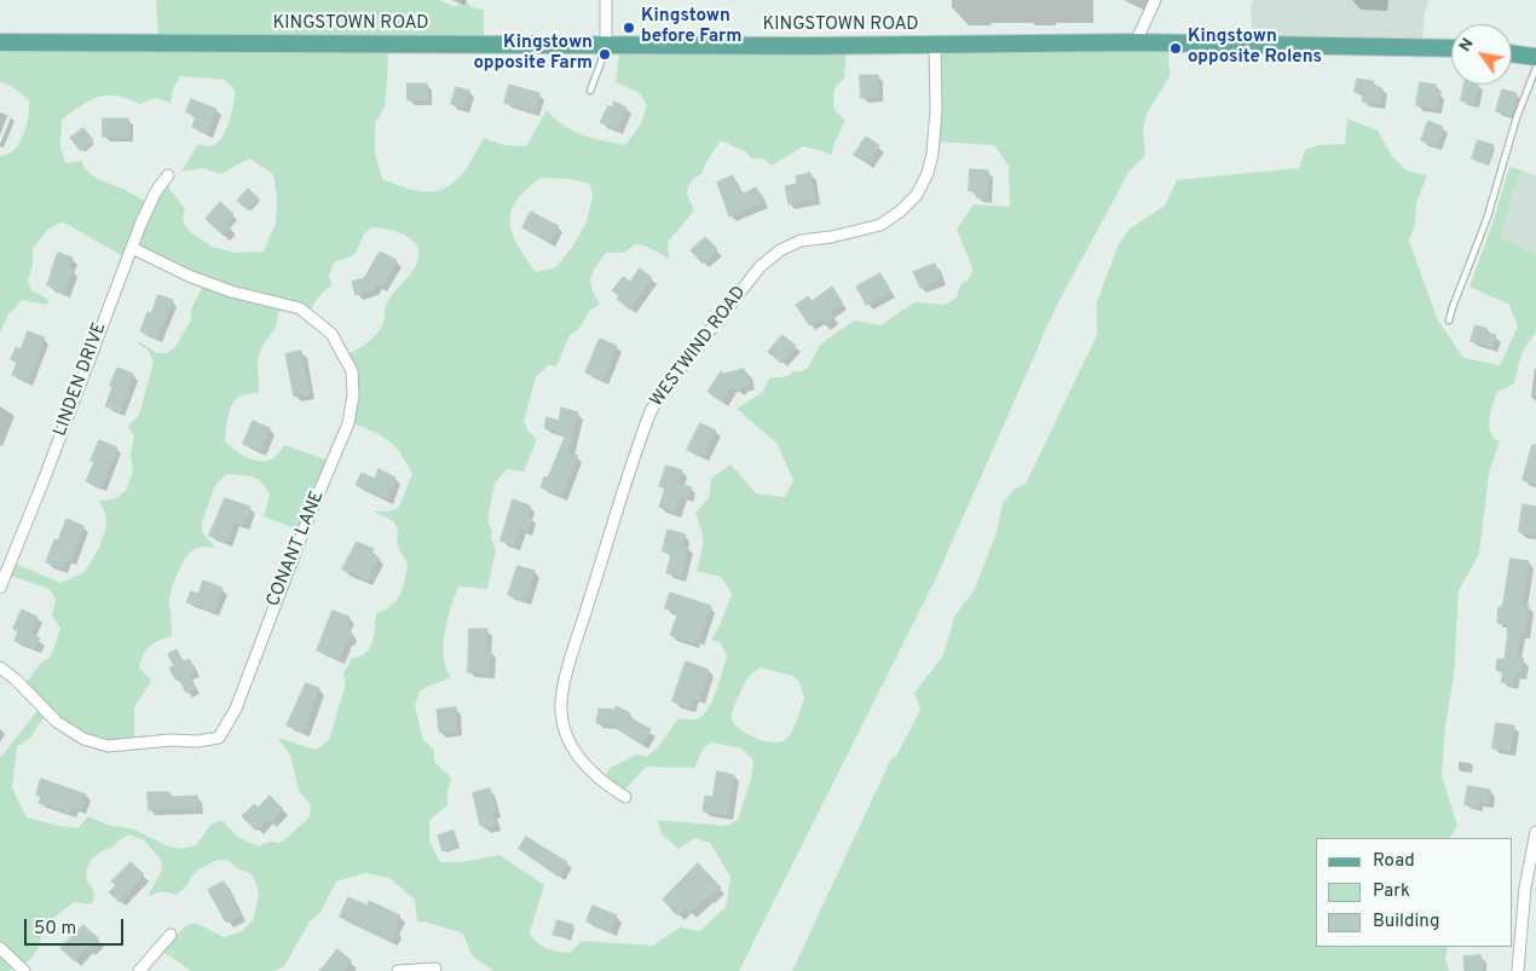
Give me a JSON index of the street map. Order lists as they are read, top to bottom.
{
  "streets": {
    "main road": ["KINGSTOWN ROAD"],
    "street": ["WESTWIND ROAD", "LINDEN DRIVE", "CONANT LANE"]
  },
  "crossings": [
    ["KINGSTOWN ROAD", "WESTWIND ROAD"],
    ["LINDEN DRIVE", "CONANT LANE"]
  ],
  "places": ["Kingstown before Farm", "Kingstown opposite Rolens", "Kingstown opposite Farm"],
  "legend": ["Road", "Park", "Building"],
  "scale_bar": "50 m",
  "north": "top left"
}
